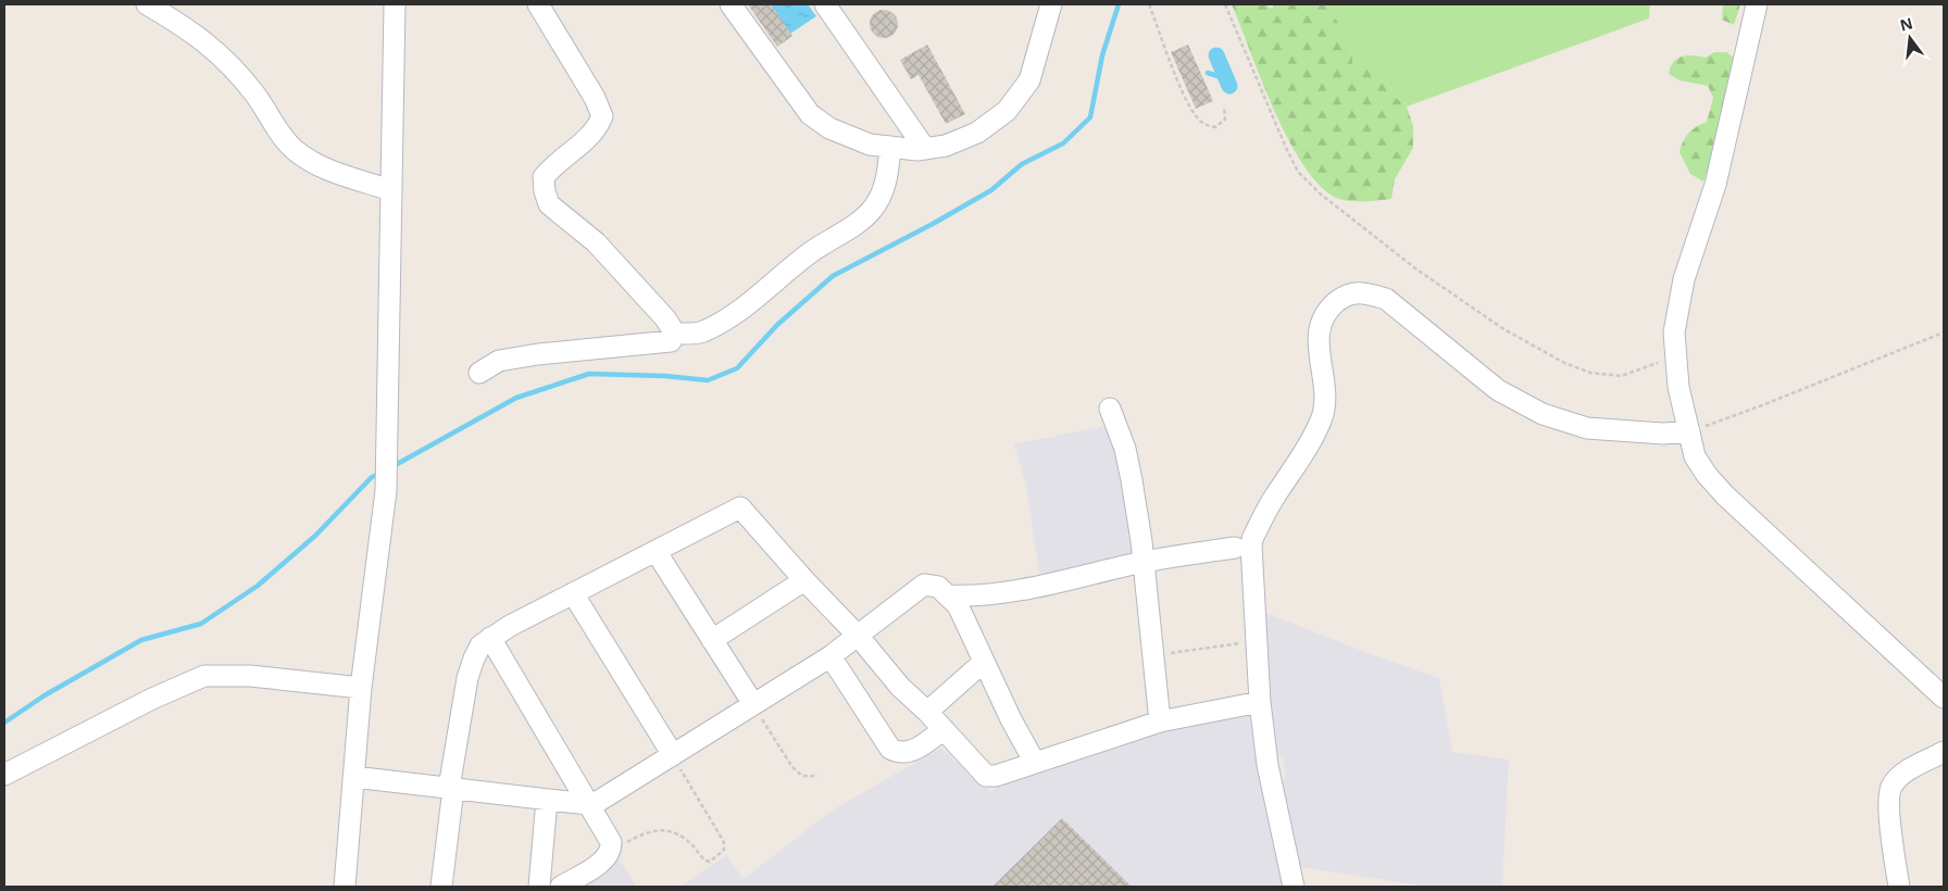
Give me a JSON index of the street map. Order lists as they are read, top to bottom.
{
  "north": "top"
}
